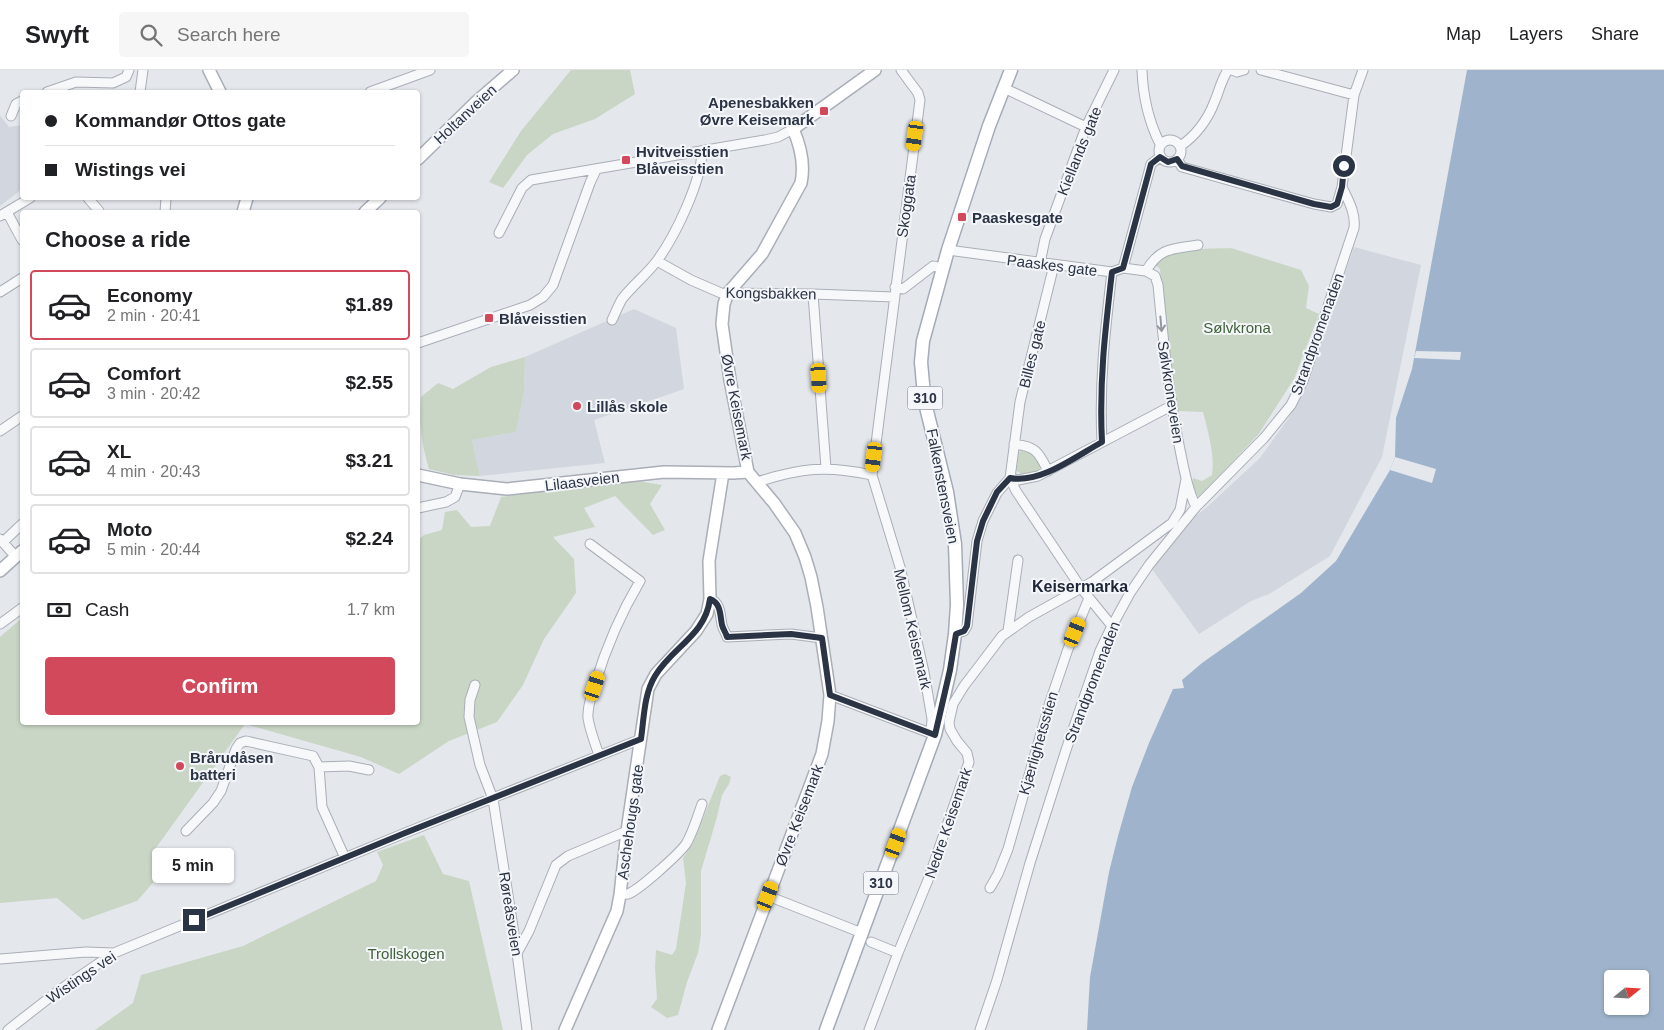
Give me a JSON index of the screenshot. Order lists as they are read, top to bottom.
{
  "streets": {
    "main road": [
      "Holtanveien",
      "310",
      "Øvre Keisemark",
      "Lilaasveien",
      "Falkenstensveien",
      "Mellom Keisemark",
      "Aschehougs gate"
    ],
    "street": [
      "Kiellands gate",
      "Skoggata",
      "Paaskes gate",
      "Kongsbakken",
      "Strandpromenaden",
      "Billes gate",
      "Sølvkroneveien",
      "Kjærlighetsstien",
      "Nedre Keisemark",
      "Røreåsveien",
      "Wistings vei"
    ]
  },
  "crossings": [
    ["Kiellands gate", "Paaskes gate"],
    ["Skoggata", "Kongsbakken"],
    ["Skoggata", "Mellom Keisemark"],
    ["Paaskes gate", "Billes gate"],
    ["Paaskes gate", "Sølvkroneveien"],
    ["Paaskes gate", "Falkenstensveien"],
    ["Kongsbakken", "Øvre Keisemark"],
    ["Strandpromenaden", "Sølvkroneveien"],
    ["Sølvkroneveien", "Nedre Keisemark"],
    ["Øvre Keisemark", "Lilaasveien"],
    ["Lilaasveien", "Aschehougs gate"],
    ["Falkenstensveien", "Mellom Keisemark"],
    ["Aschehougs gate", "Wistings vei"],
    ["Røreåsveien", "Wistings vei"]
  ],
  "districts": ["Keisermarka"],
  "parks": ["Sølvkrona", "Trollskogen"],
  "places": {
    "transit": [
      "Apenesbakken Øvre Keisemark",
      "Hvitveisstien Blåveisstien",
      "Paaskesgate",
      "Blåveisstien"
    ],
    "other": ["Lillås skole", "Brårudåsen batteri"]
  },
  "north": "right",
  "page": {
    "header": "Swyft",
    "search": "Search here",
    "nav": ["Map", "Layers", "Share"],
    "banner": ["Kommandør Ottos gate", "Wistings vei"],
    "heading": "Choose a ride",
    "list": [
      {
        "name": "Economy",
        "note": "2 min · 20:41",
        "value": "$1.89"
      },
      {
        "name": "Comfort",
        "note": "3 min · 20:42",
        "value": "$2.55"
      },
      {
        "name": "XL",
        "note": "4 min · 20:43",
        "value": "$3.21"
      },
      {
        "name": "Moto",
        "note": "5 min · 20:44",
        "value": "$2.24"
      }
    ],
    "pay": ["Cash", "1.7 km"],
    "buttons": "Confirm",
    "bubble": "5 min"
  }
}
